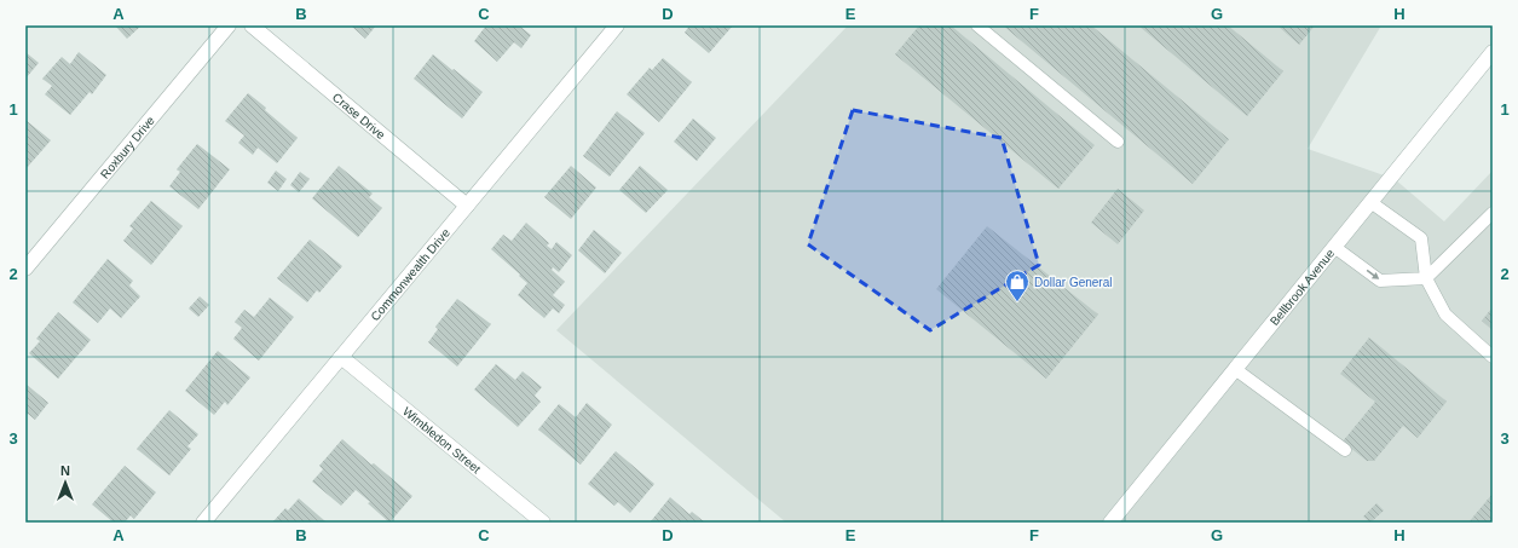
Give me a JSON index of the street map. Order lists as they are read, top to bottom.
{
  "streets": {
    "street": [
      "Crase Drive",
      "Roxbury Drive",
      "Commonwealth Drive",
      "Bellbrook Avenue",
      "Wimbledon Street"
    ]
  },
  "crossings": [
    ["Crase Drive", "Commonwealth Drive"],
    ["Commonwealth Drive", "Wimbledon Street"]
  ],
  "places": {
    "shop": ["Dollar General"]
  },
  "north": "top",
  "grid": {
    "columns": [
      "A",
      "B",
      "C",
      "D",
      "E",
      "F",
      "G",
      "H"
    ],
    "rows": ["1", "2", "3"]
  }
}
